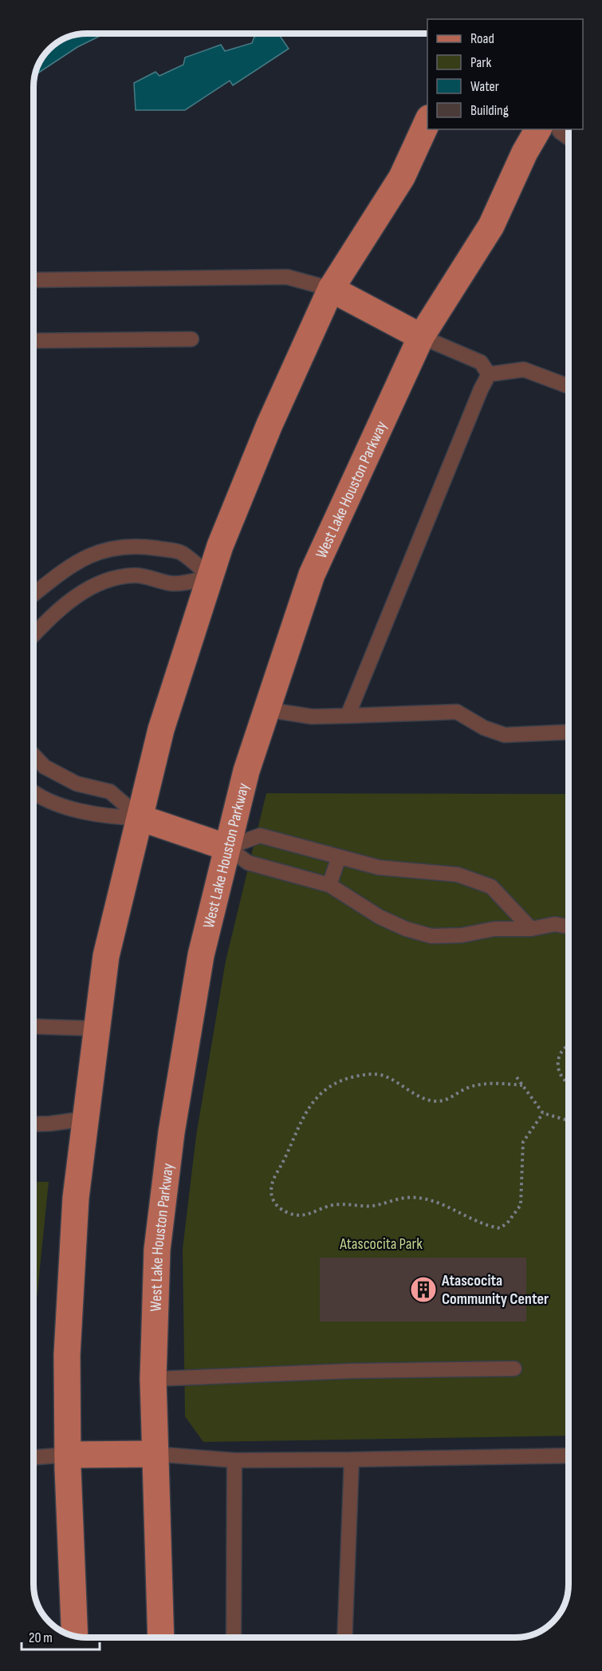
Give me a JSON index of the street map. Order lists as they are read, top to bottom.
{
  "streets": {
    "main road": ["West Lake Houston Parkway"]
  },
  "parks": ["Atascocita Park"],
  "places": {
    "building": ["Atascocita Community Center"]
  },
  "legend": [
    "Road",
    "Park",
    "Water",
    "Building"
  ],
  "scale_bar": "20 m"
}
